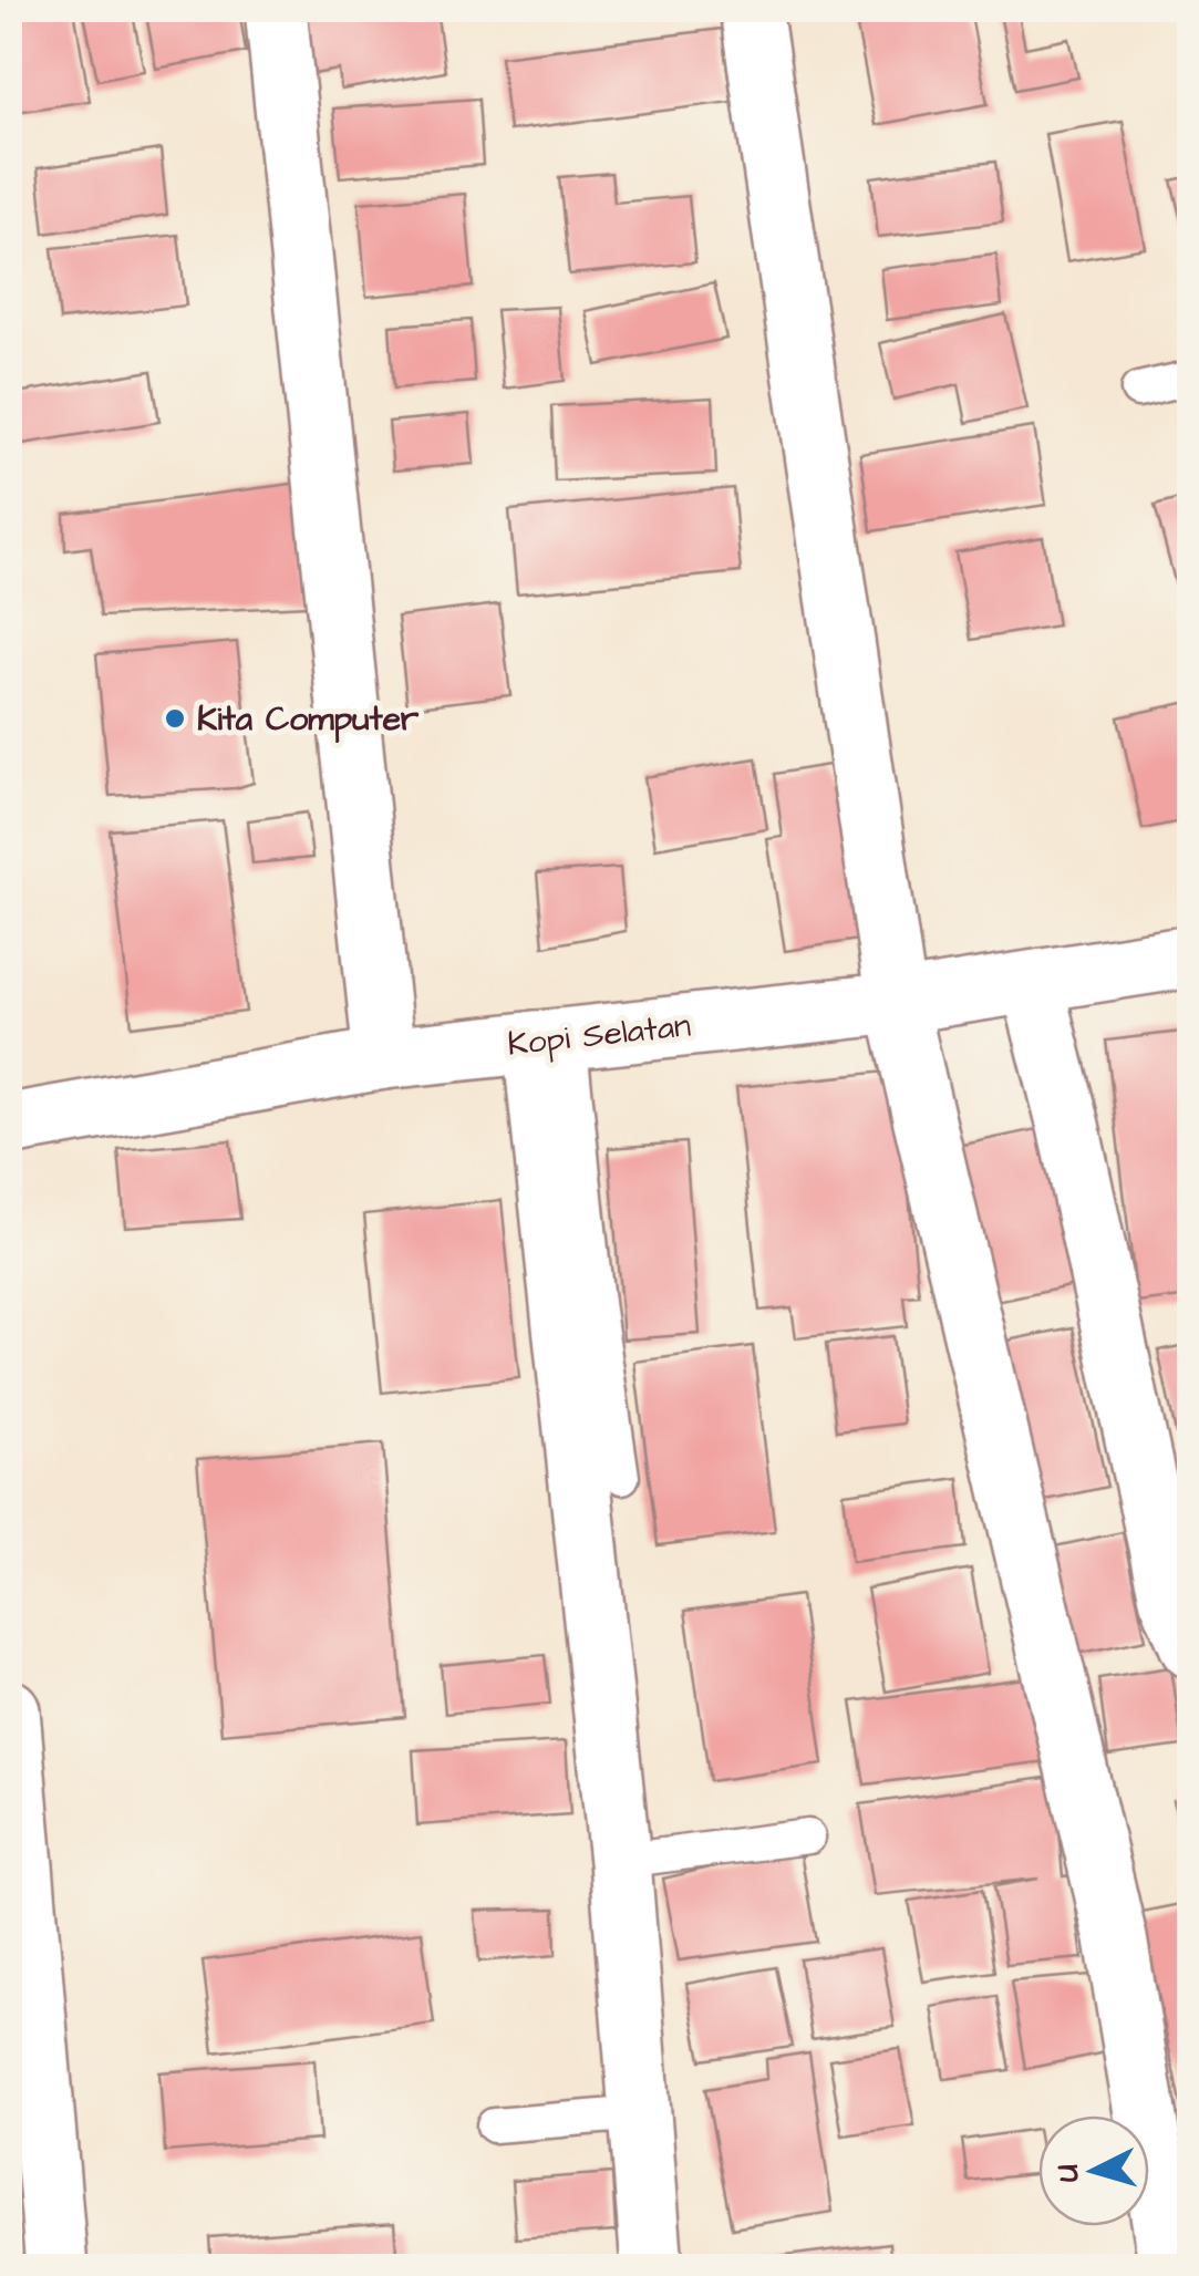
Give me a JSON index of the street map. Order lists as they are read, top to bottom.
{
  "streets": {
    "street": ["Kopi Selatan"]
  },
  "places": ["Kita Computer"],
  "north": "left"
}
